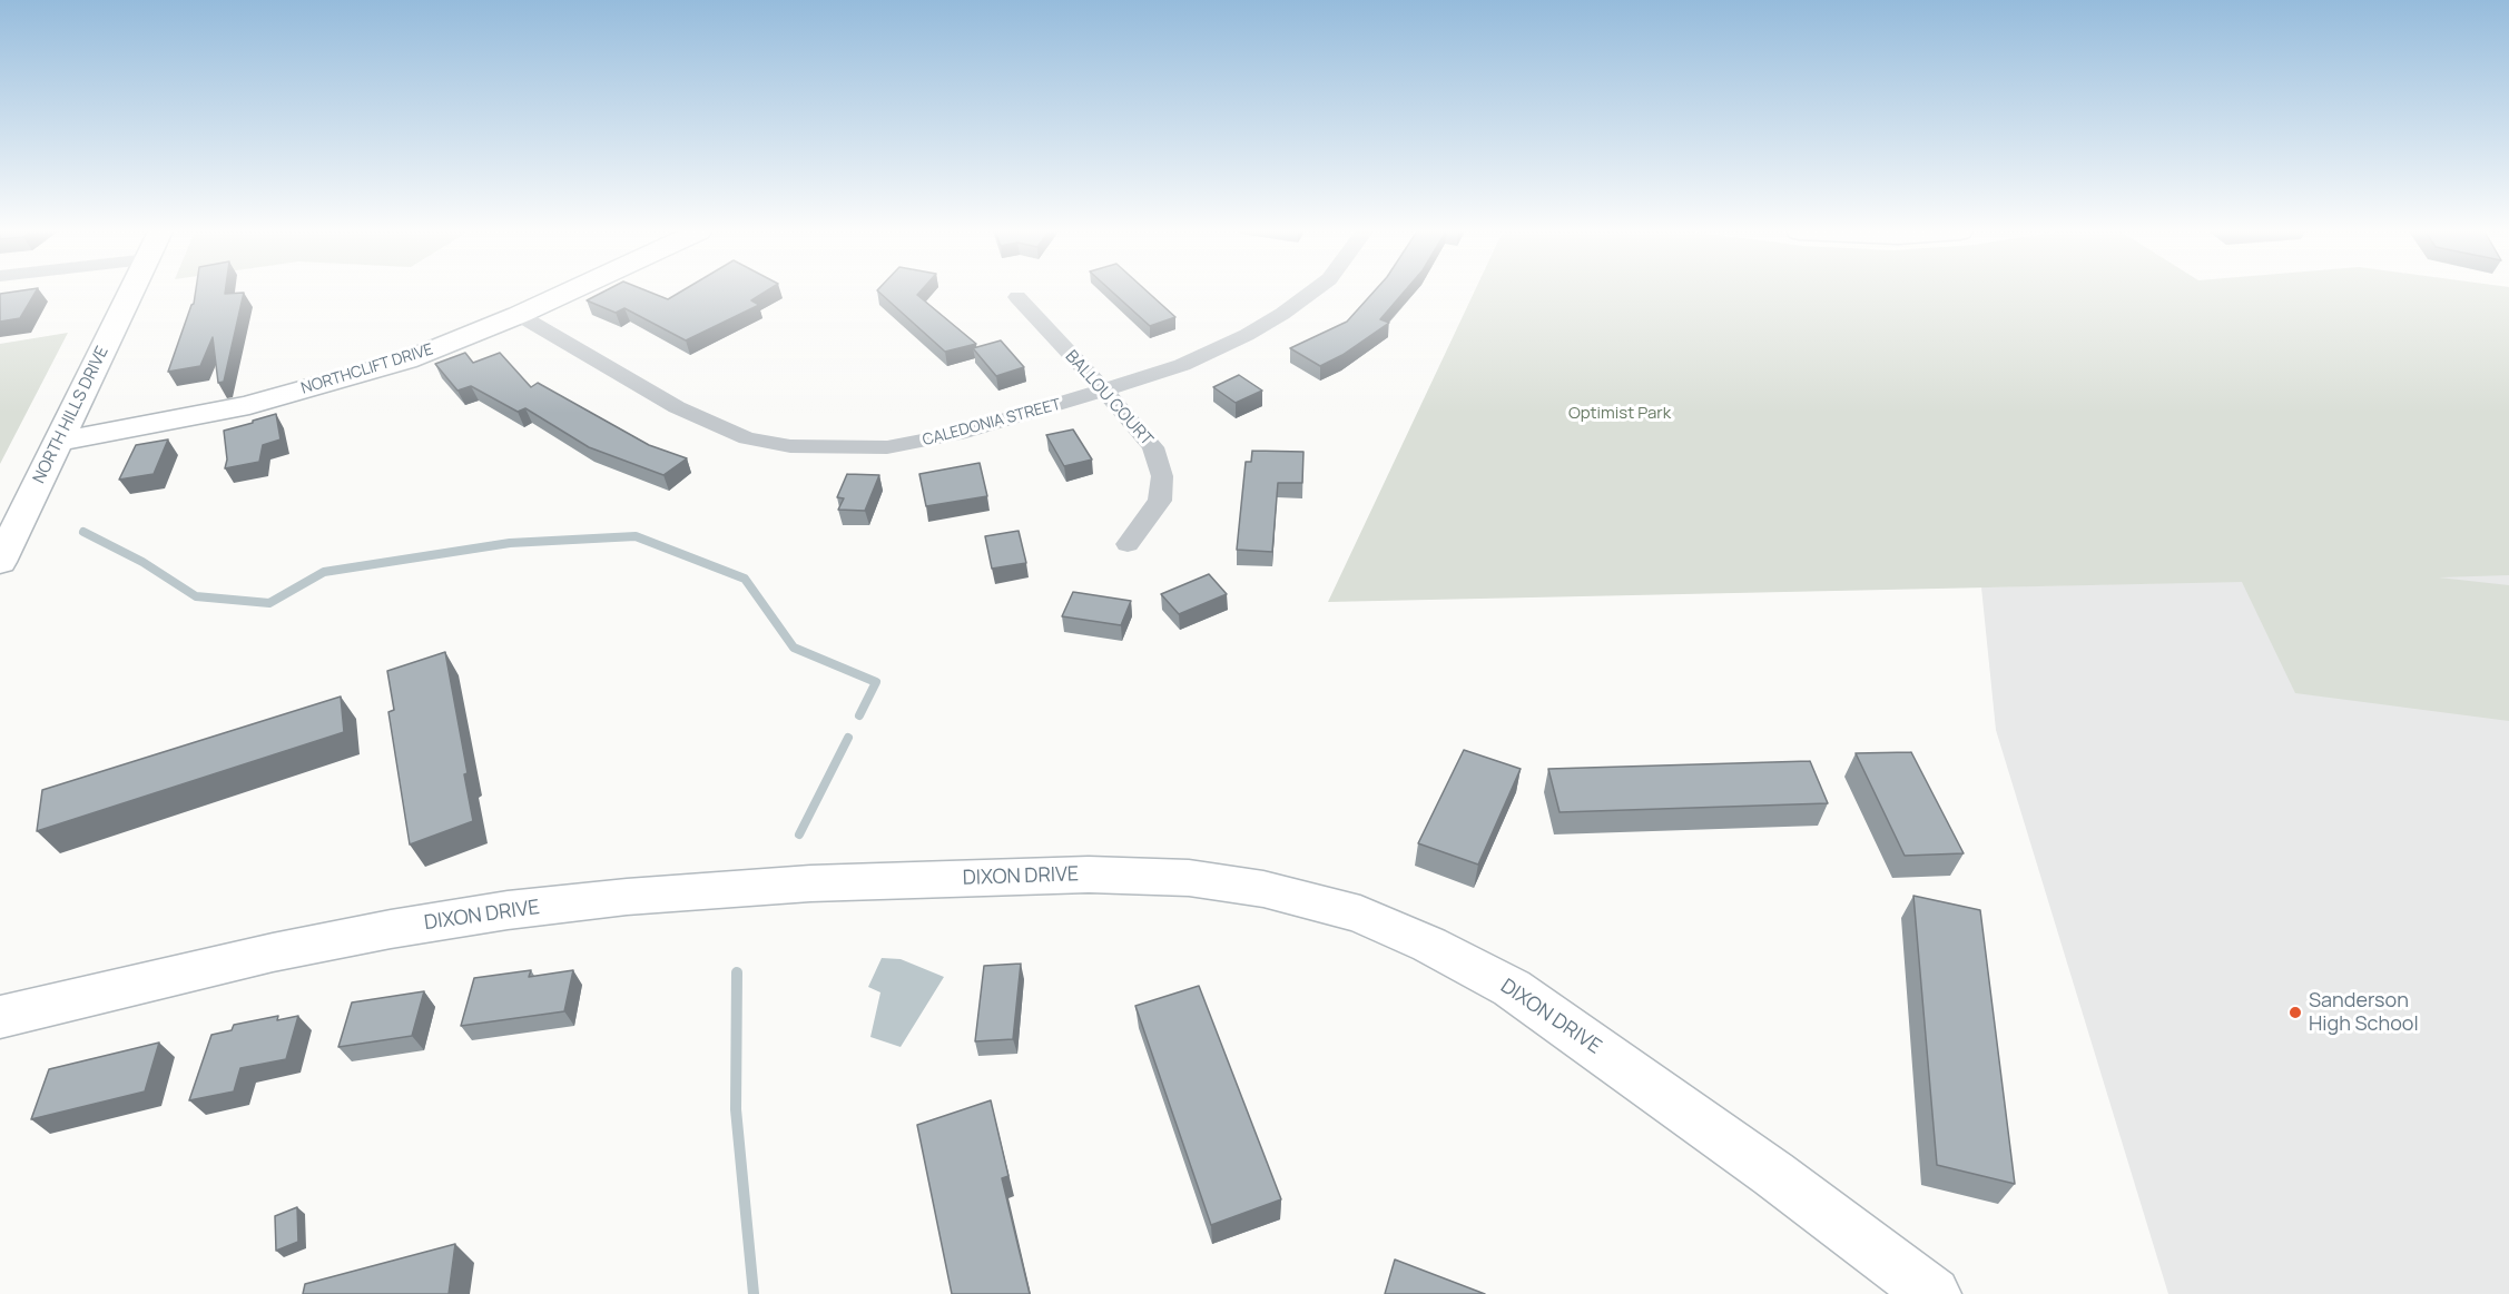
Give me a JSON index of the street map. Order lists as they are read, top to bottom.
{
  "streets": {
    "street": [
      "NORTHCLIFT DRIVE",
      "BALLOU COURT",
      "NORTH HILLS DRIVE",
      "CALEDONIA STREET",
      "DIXON DRIVE"
    ]
  },
  "crossings": [
    ["NORTHCLIFT DRIVE", "NORTH HILLS DRIVE"],
    ["NORTHCLIFT DRIVE", "CALEDONIA STREET"],
    ["BALLOU COURT", "CALEDONIA STREET"]
  ],
  "parks": ["Optimist Park"],
  "places": ["Sanderson High School"]
}
